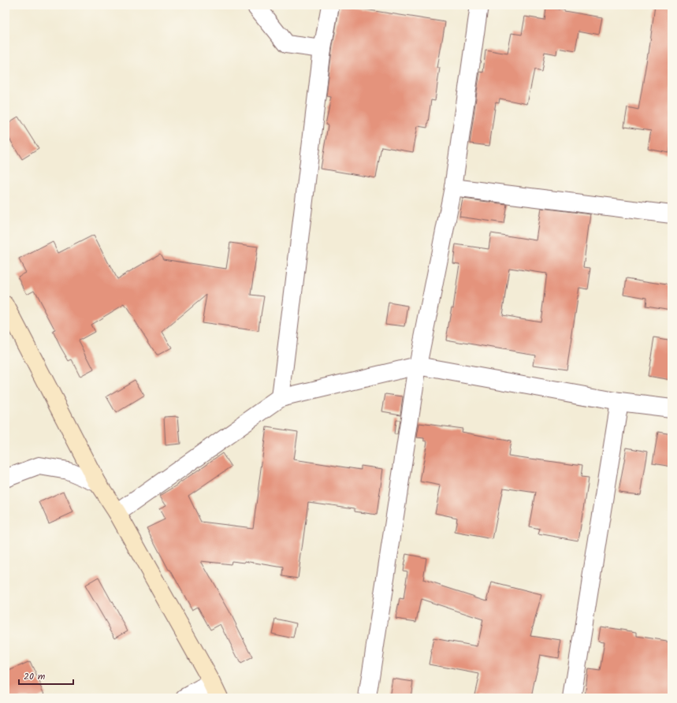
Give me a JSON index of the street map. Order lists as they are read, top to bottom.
{
  "scale_bar": "20 m"
}
